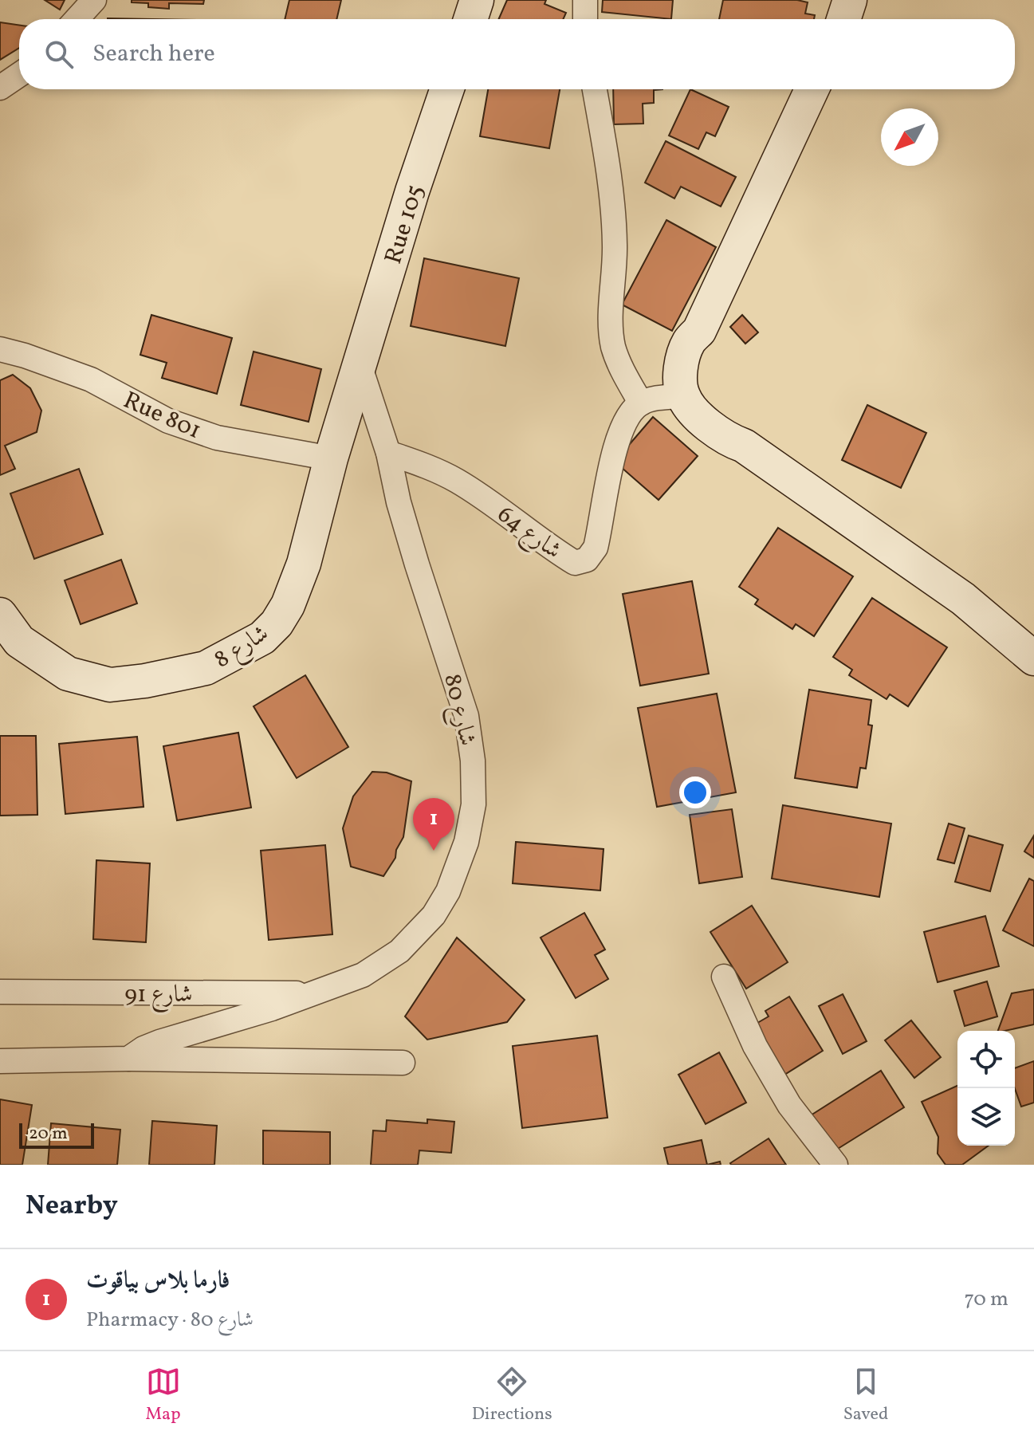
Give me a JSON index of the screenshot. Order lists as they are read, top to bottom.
{
  "streets": {
    "street": [
      "Rue 105",
      "Rue 801",
      "شارع 64",
      "شارع 8",
      "شارع 80",
      "شارع 91"
    ]
  },
  "crossings": [
    ["Rue 105", "شارع 8"],
    ["Rue 105", "شارع 80"],
    ["Rue 801", "شارع 8"],
    ["شارع 64", "شارع 80"],
    ["شارع 8", "شارع 80"],
    ["شارع 80", "شارع 91"]
  ],
  "scale_bar": "20 m",
  "north": "bottom left",
  "page": {
    "search": "Search here",
    "pins": "1",
    "scale": "20 m",
    "heading": "Nearby",
    "list": [
      {
        "mark": "1",
        "name": "فارما بلاس بياقوت",
        "note": "Pharmacy · شارع 80",
        "value": "70 m"
      }
    ],
    "nav": ["Map", "Directions", "Saved"]
  }
}
